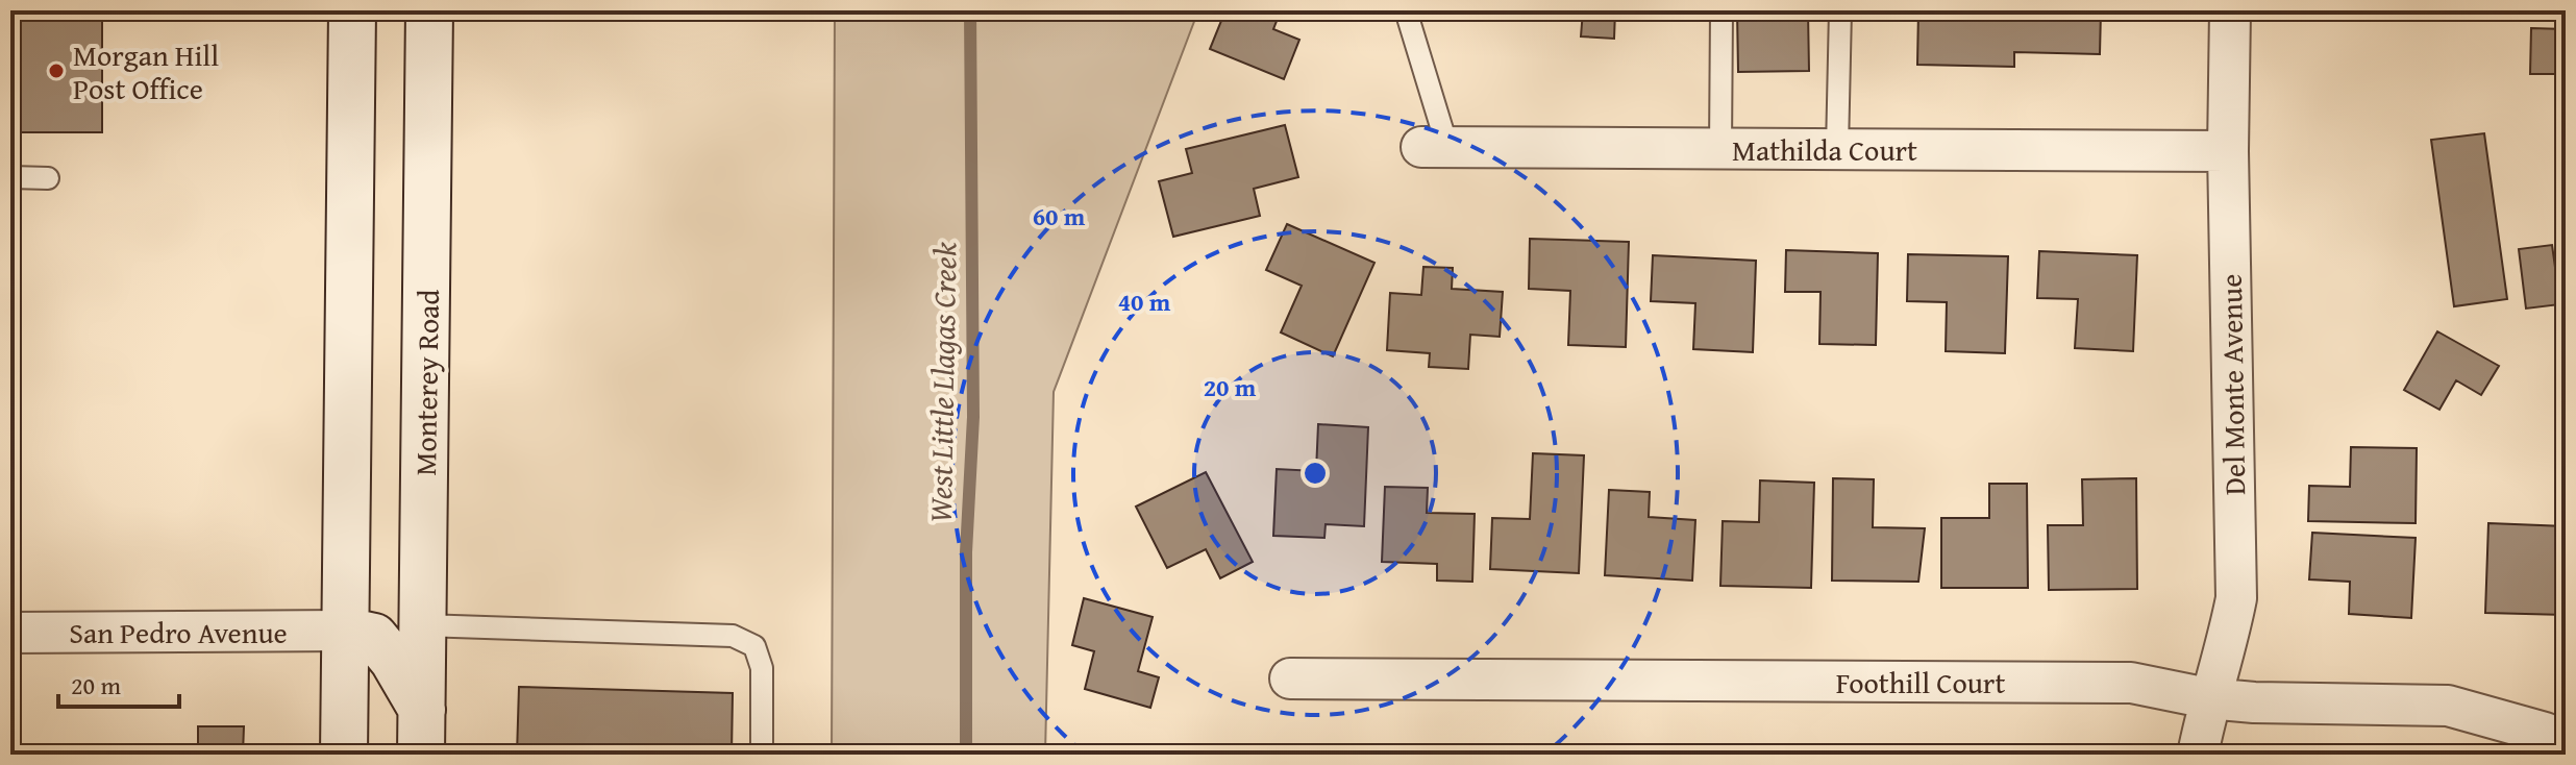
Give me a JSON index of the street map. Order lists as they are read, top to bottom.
{
  "streets": {
    "main road": ["Monterey Road"],
    "street": [
      "Mathilda Court",
      "Del Monte Avenue",
      "San Pedro Avenue",
      "Foothill Court"
    ]
  },
  "crossings": [
    ["Mathilda Court", "Del Monte Avenue"],
    ["Del Monte Avenue", "Foothill Court"]
  ],
  "water": ["West Little Llagas Creek"],
  "places": ["Morgan Hill Post Office"],
  "scale_bar": "20 m",
  "rings": ["60 m", "40 m", "20 m"]
}
